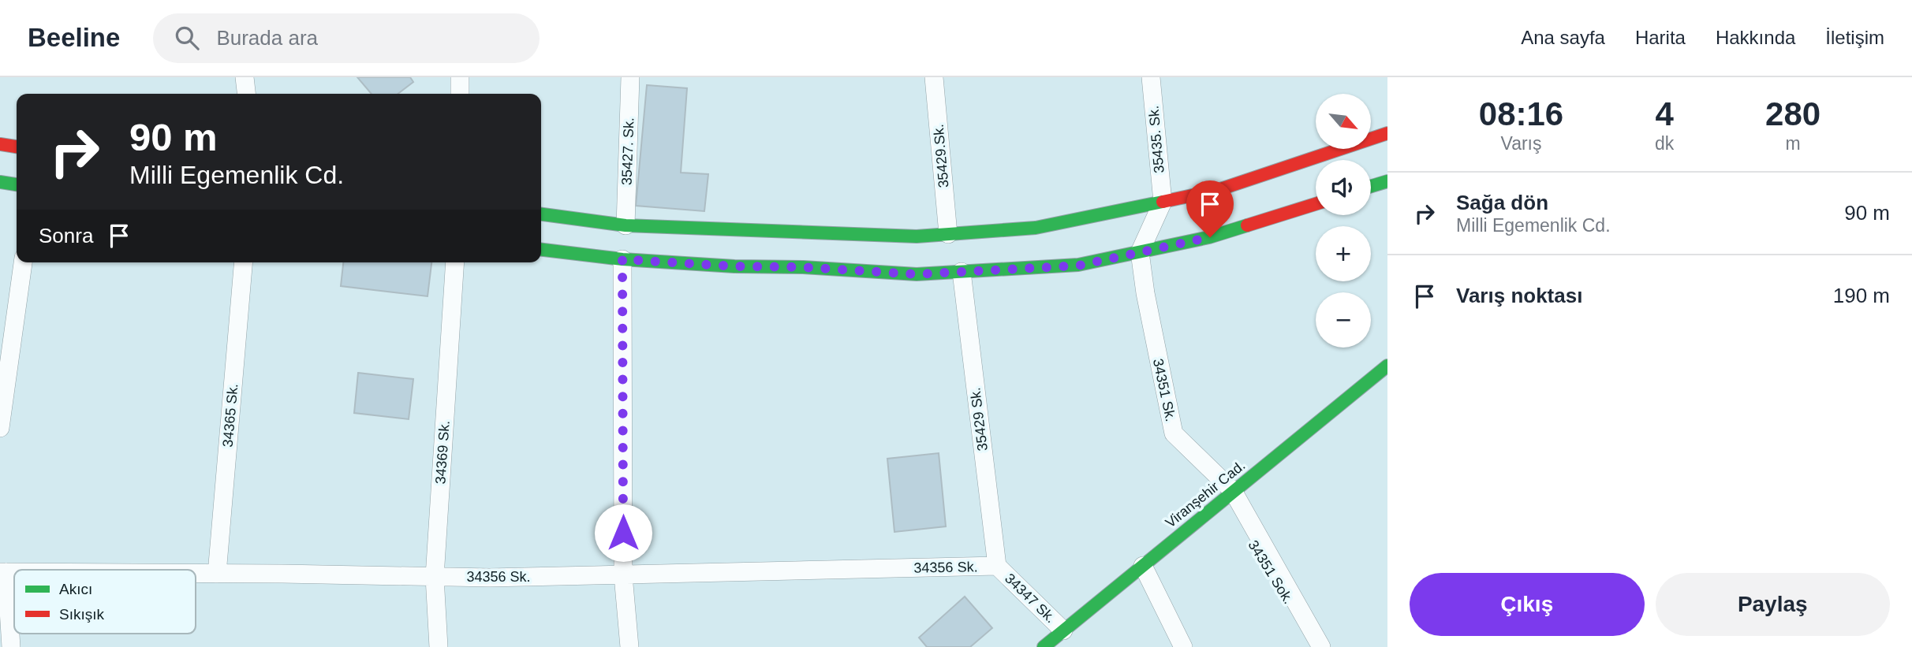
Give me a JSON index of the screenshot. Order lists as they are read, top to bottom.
{
  "streets": {
    "street": [
      "35435. Sk.",
      "35427. Sk.",
      "35429.Sk.",
      "34351 Sk.",
      "34365 Sk.",
      "35429 Sk.",
      "34369 Sk.",
      "Viranşehir Cad.",
      "34356 Sk.",
      "34351 Sok.",
      "34347 Sk."
    ]
  },
  "crossings": [
    ["34351 Sk.", "Viranşehir Cad."],
    ["34351 Sk.", "34351 Sok."],
    ["34365 Sk.", "34356 Sk."],
    ["35429 Sk.", "34356 Sk."],
    ["35429 Sk.", "34347 Sk."],
    ["34369 Sk.", "34356 Sk."],
    ["Viranşehir Cad.", "34351 Sok."],
    ["Viranşehir Cad.", "34347 Sk."],
    ["34356 Sk.", "34347 Sk."]
  ],
  "legend": ["Akıcı", "Sıkışık"],
  "north": "bottom right",
  "page": {
    "header": "Beeline",
    "search": "Burada ara",
    "nav": [
      "Ana sayfa",
      "Harita",
      "Hakkında",
      "İletişim"
    ],
    "eta": [
      "08:16",
      "Varış",
      "4",
      "dk",
      "280",
      "m"
    ],
    "map_buttons": ["+", "−"],
    "turn": ["90 m", "Milli Egemenlik Cd."],
    "list": [
      {
        "name": "Sağa dön",
        "note": "Milli Egemenlik Cd.",
        "value": "90 m"
      },
      {
        "name": "Varış noktası",
        "value": "190 m"
      }
    ],
    "then": "Sonra",
    "buttons": ["Çıkış", "Paylaş"]
  }
}
